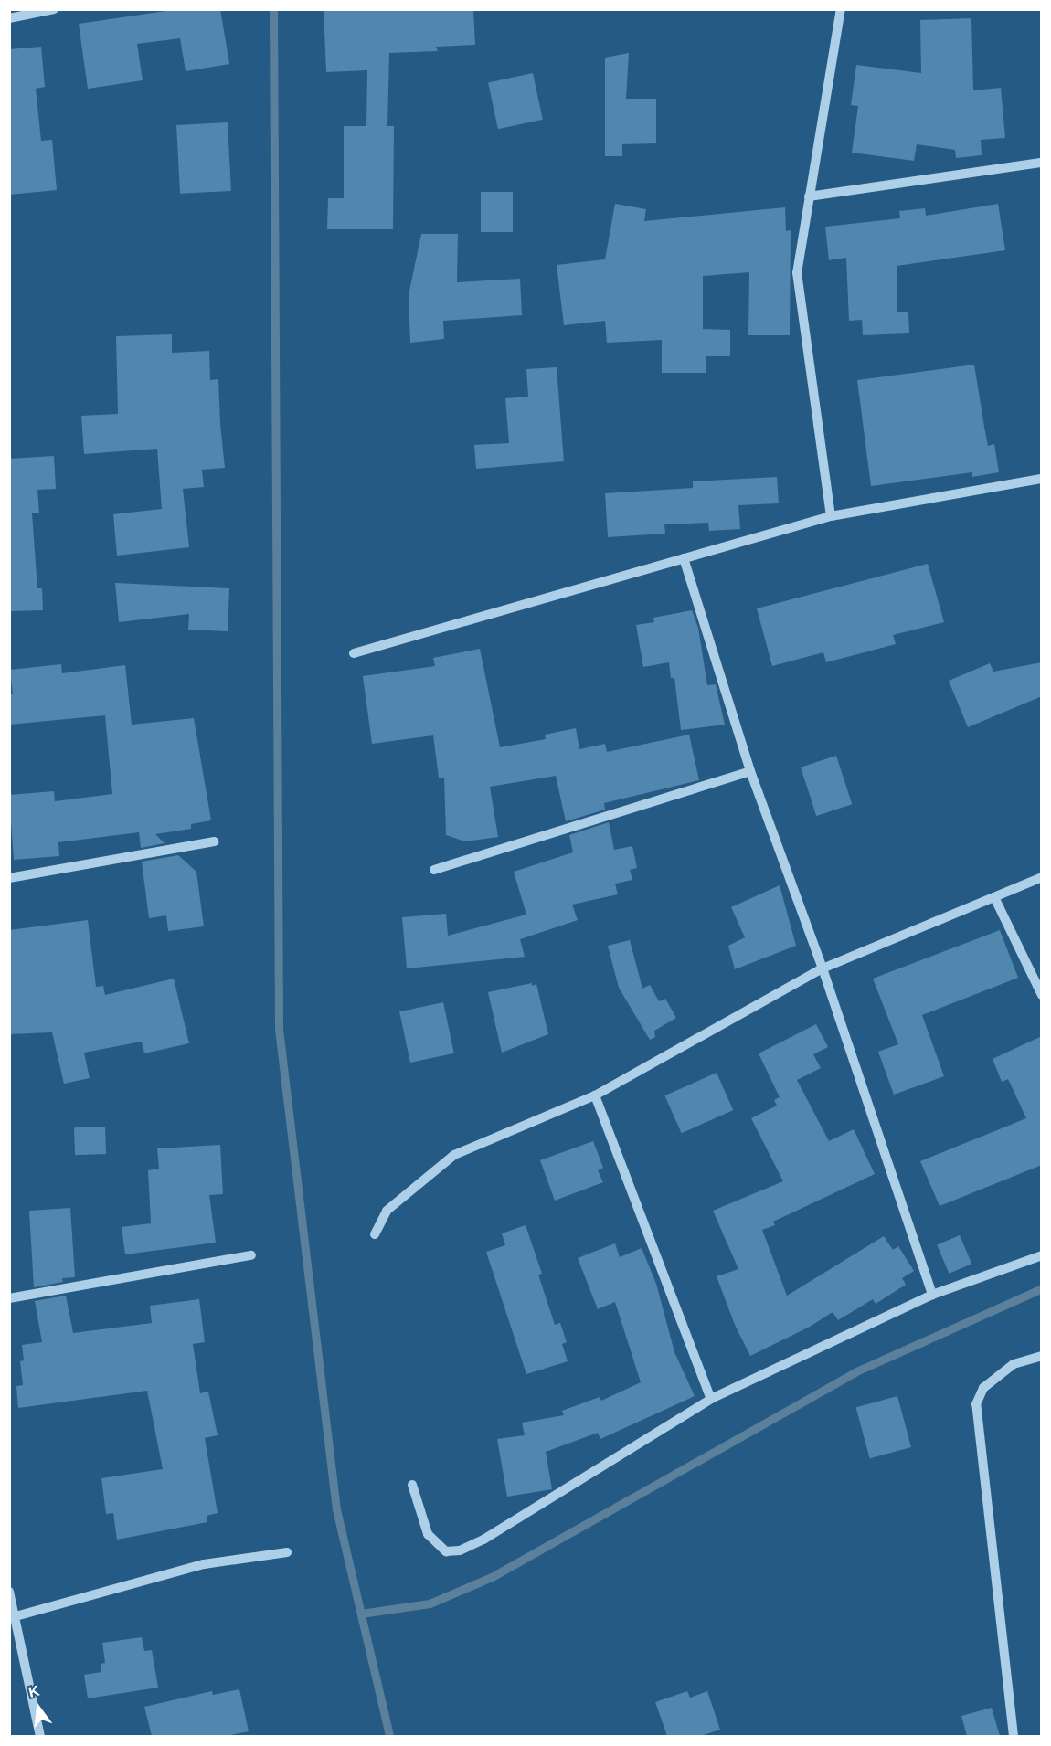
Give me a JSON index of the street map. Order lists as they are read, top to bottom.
{
  "north": "top"
}
